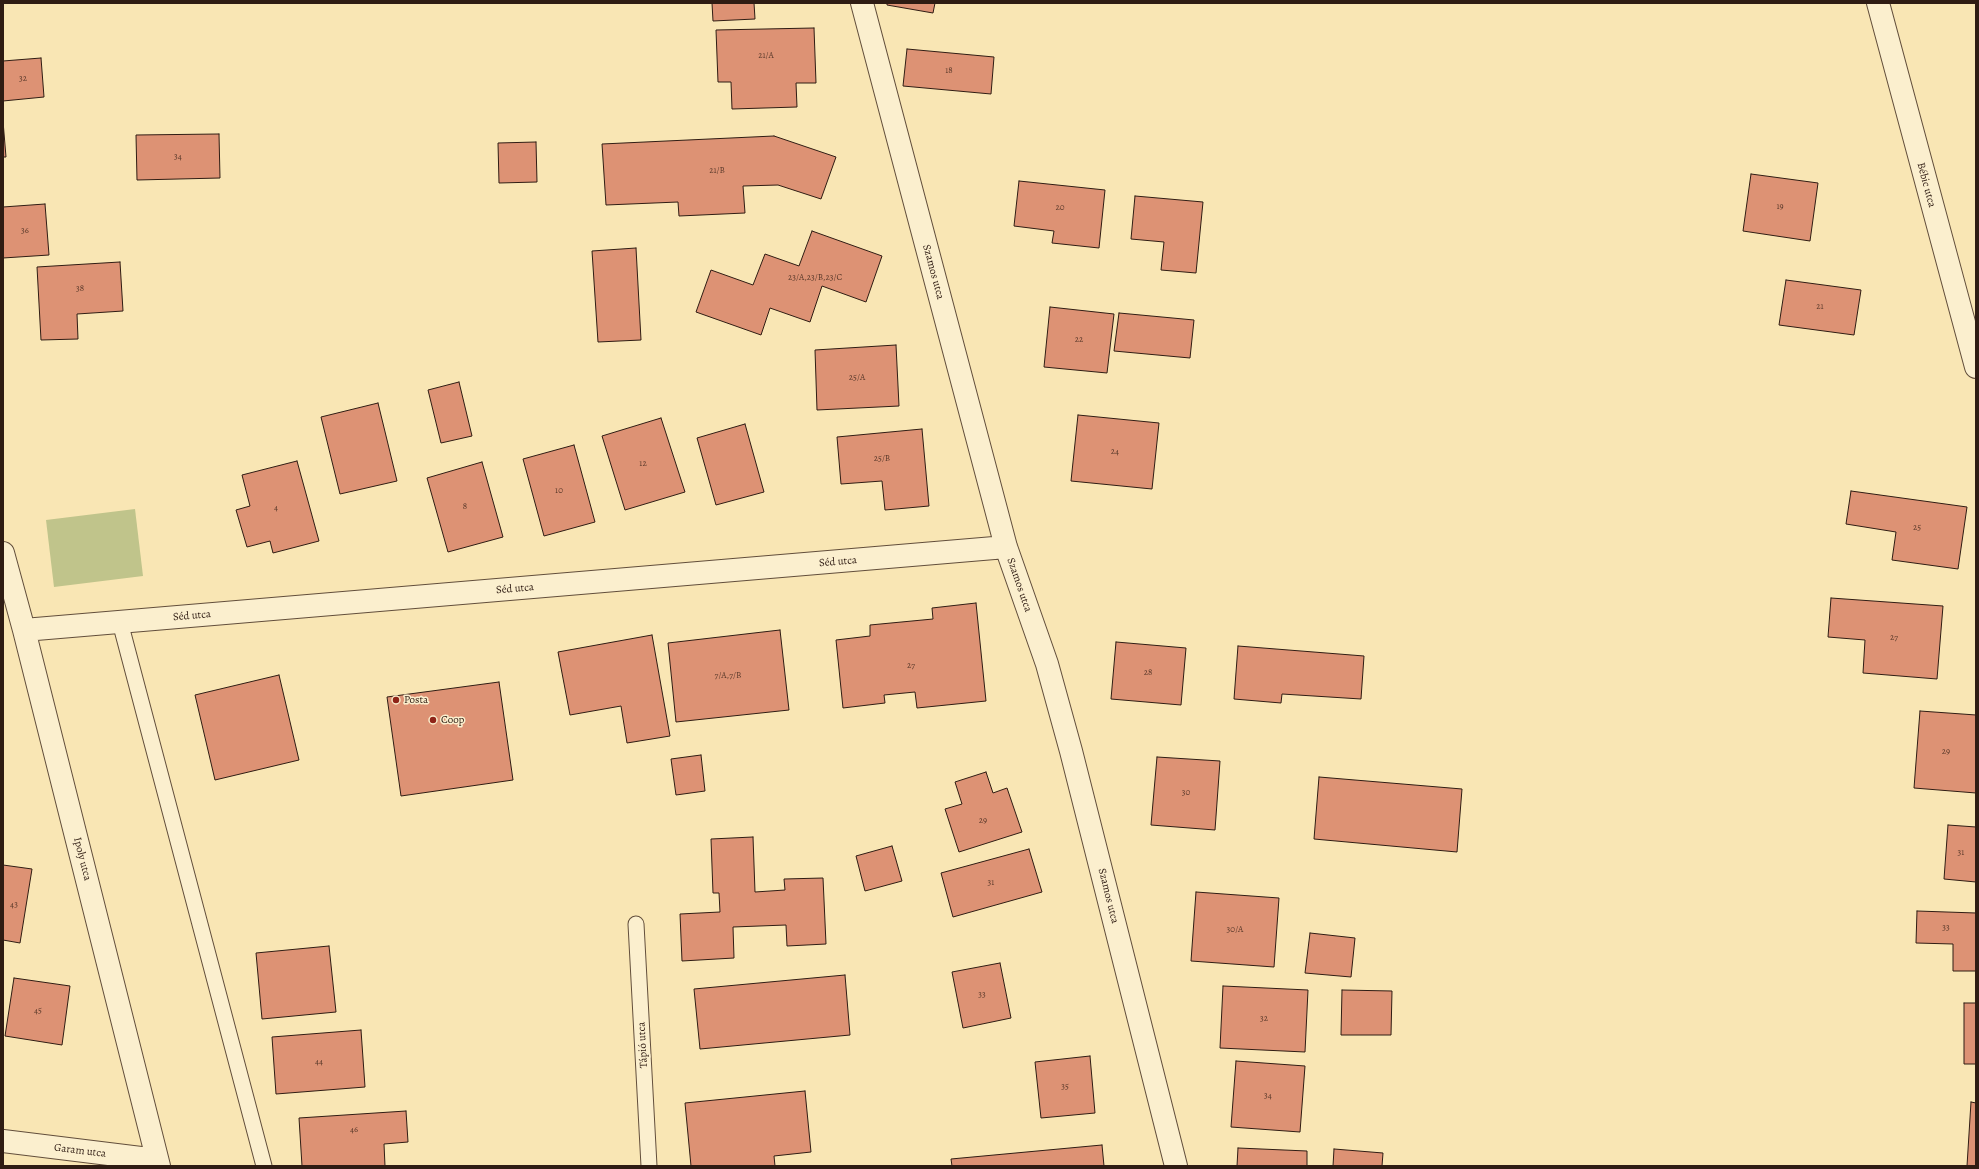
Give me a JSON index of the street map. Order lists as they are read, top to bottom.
{
  "streets": {
    "street": [
      "Bébic utca",
      "Szamos utca",
      "Séd utca",
      "Ipoly utca",
      "Garam utca"
    ],
    "lane": ["Tápió utca"]
  },
  "crossings": [
    ["Szamos utca", "Séd utca"],
    ["Séd utca", "Ipoly utca"],
    ["Ipoly utca", "Garam utca"]
  ],
  "places": ["Posta", "Coop"],
  "house_numbers": [
    "21/A",
    "18",
    "32",
    "34",
    "21/B",
    "19",
    "20",
    "36",
    "23/A,23/B,23/C",
    "38",
    "21",
    "22",
    "25/A",
    "24",
    "25/B",
    "12",
    "10",
    "8",
    "4",
    "25",
    "27",
    "27",
    "28",
    "7/A,7/B",
    "29",
    "30",
    "29",
    "31",
    "31",
    "43",
    "33",
    "30/A",
    "33",
    "45",
    "32",
    "44",
    "35",
    "34",
    "46"
  ]
}
